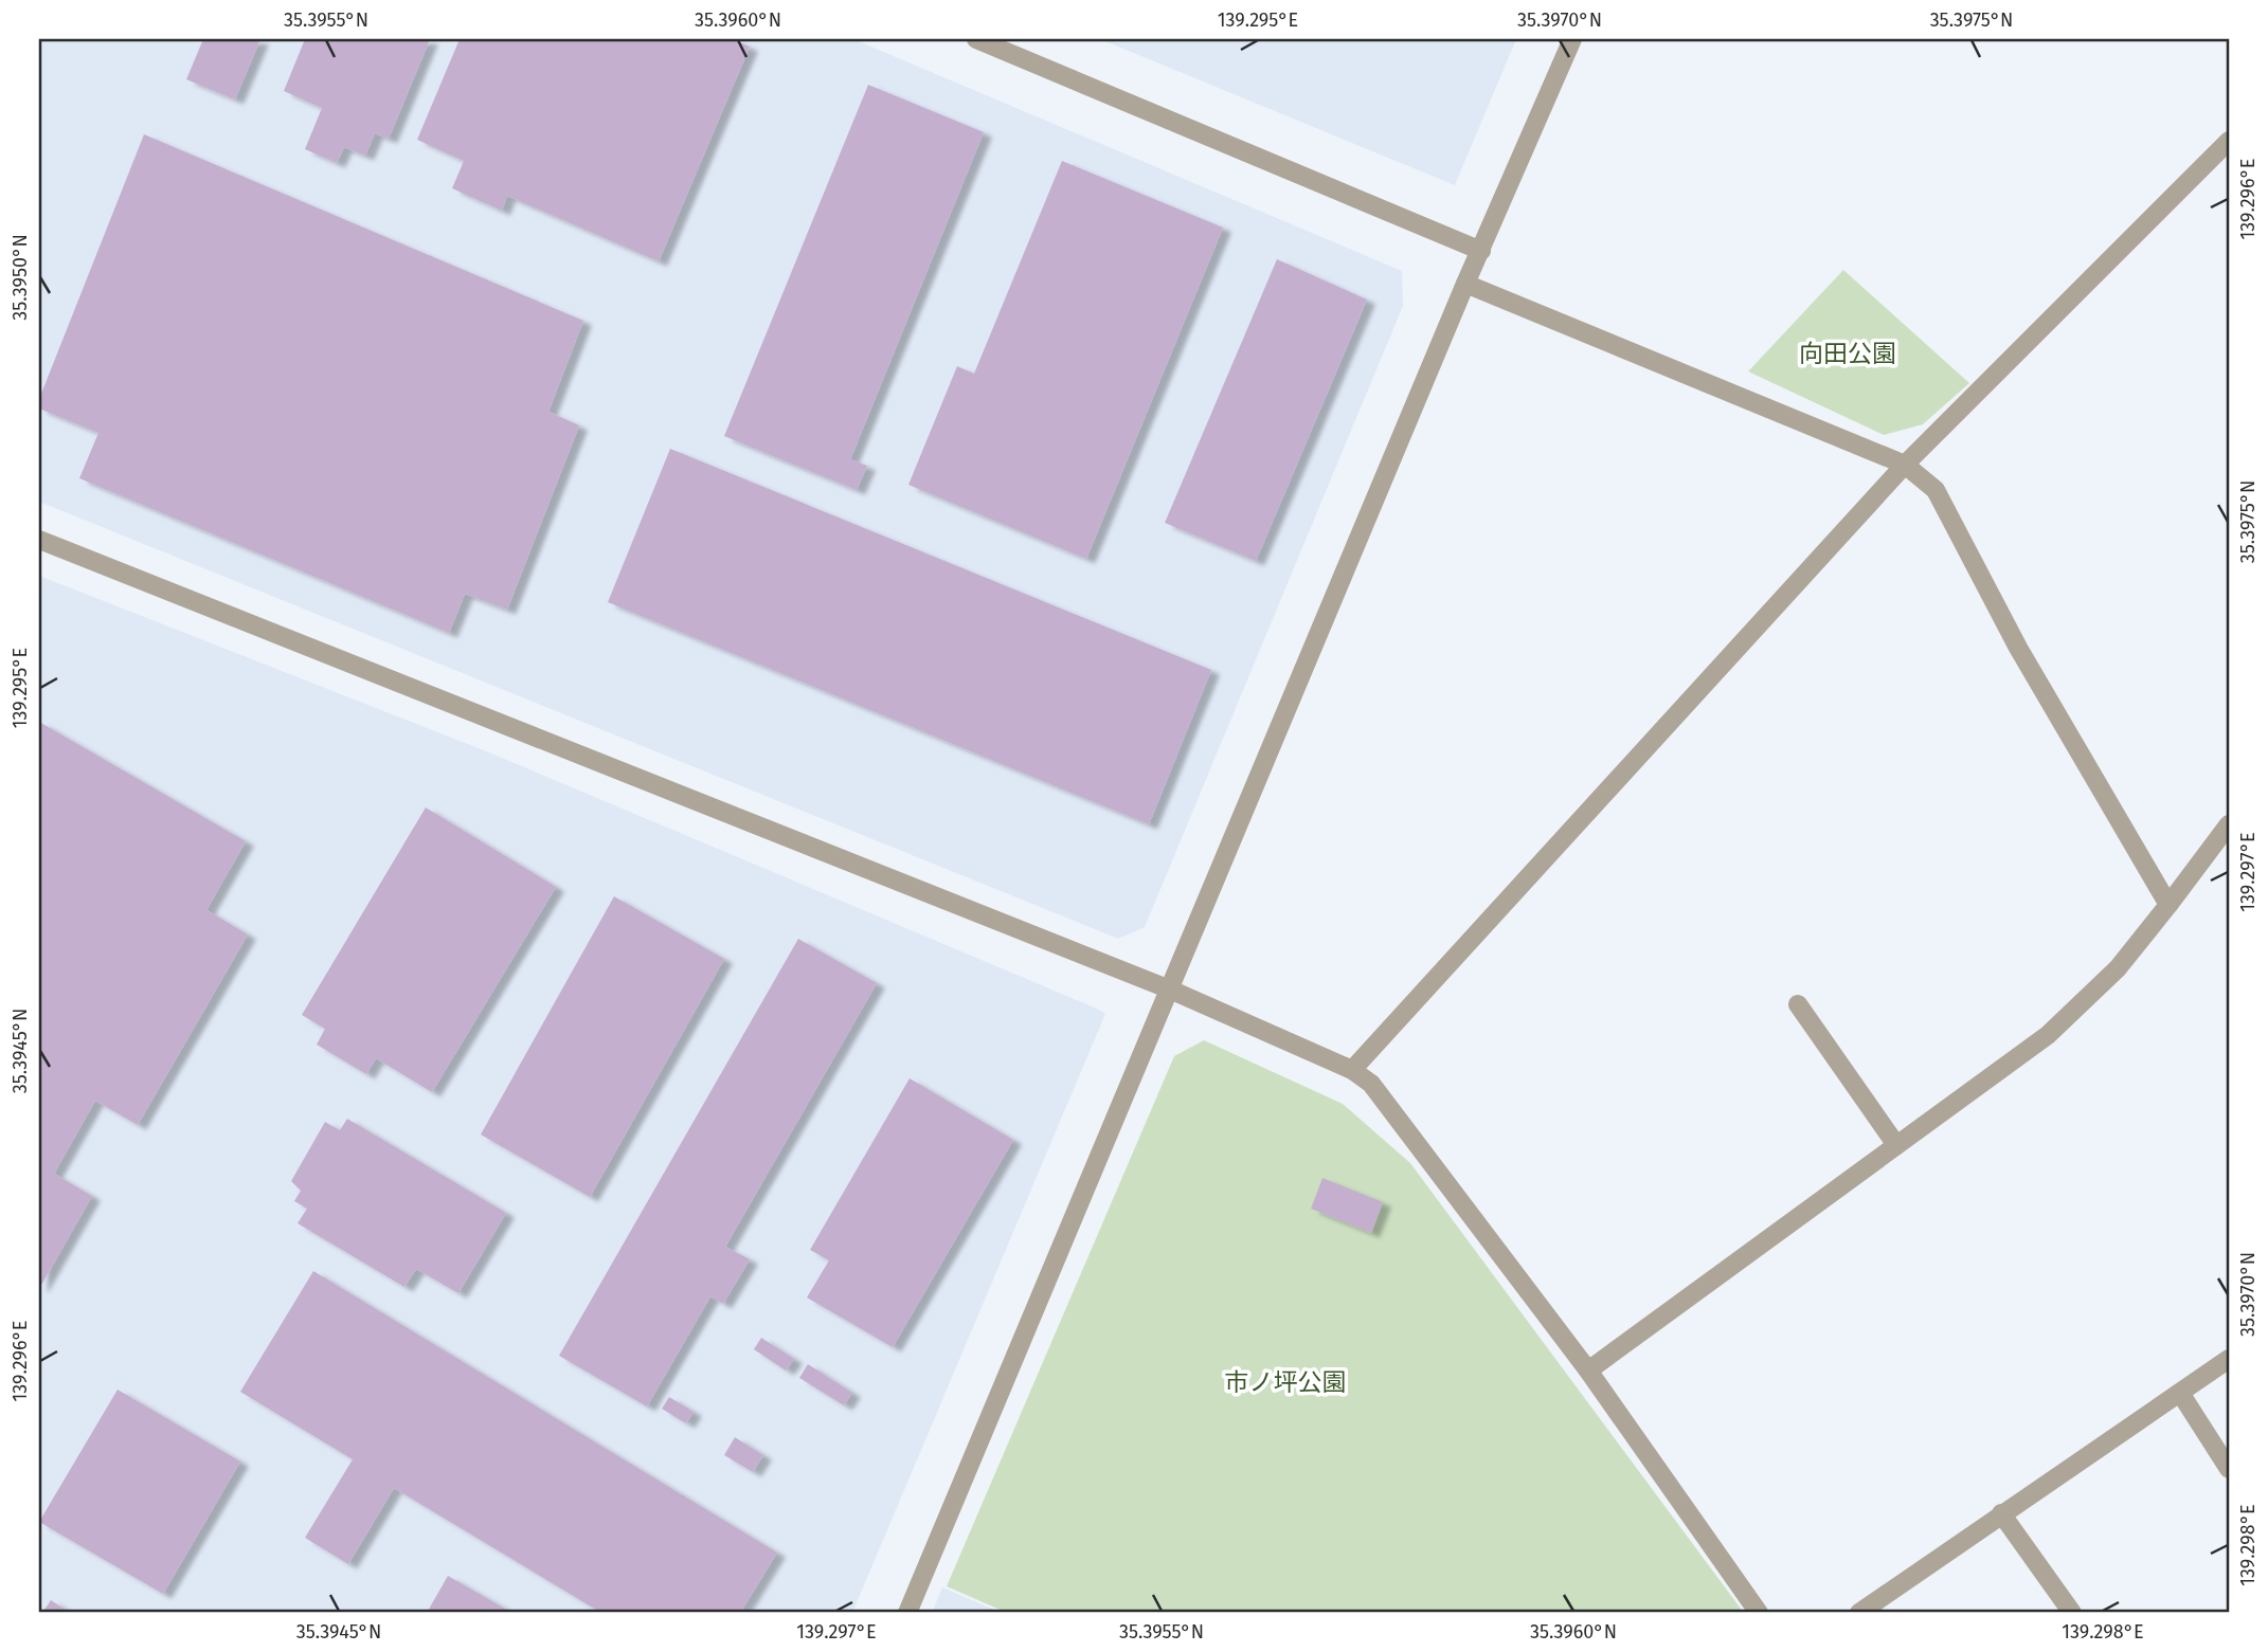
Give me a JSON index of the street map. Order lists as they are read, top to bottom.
{
  "parks": ["向田公園", "市ノ坪公園"],
  "coordinates": [
    "35.3955°N",
    "35.3960°N",
    "139.295°E",
    "35.3970°N",
    "35.3975°N",
    "139.296°E",
    "35.3950°N",
    "139.297°E",
    "35.3945°N",
    "139.298°E"
  ]
}
